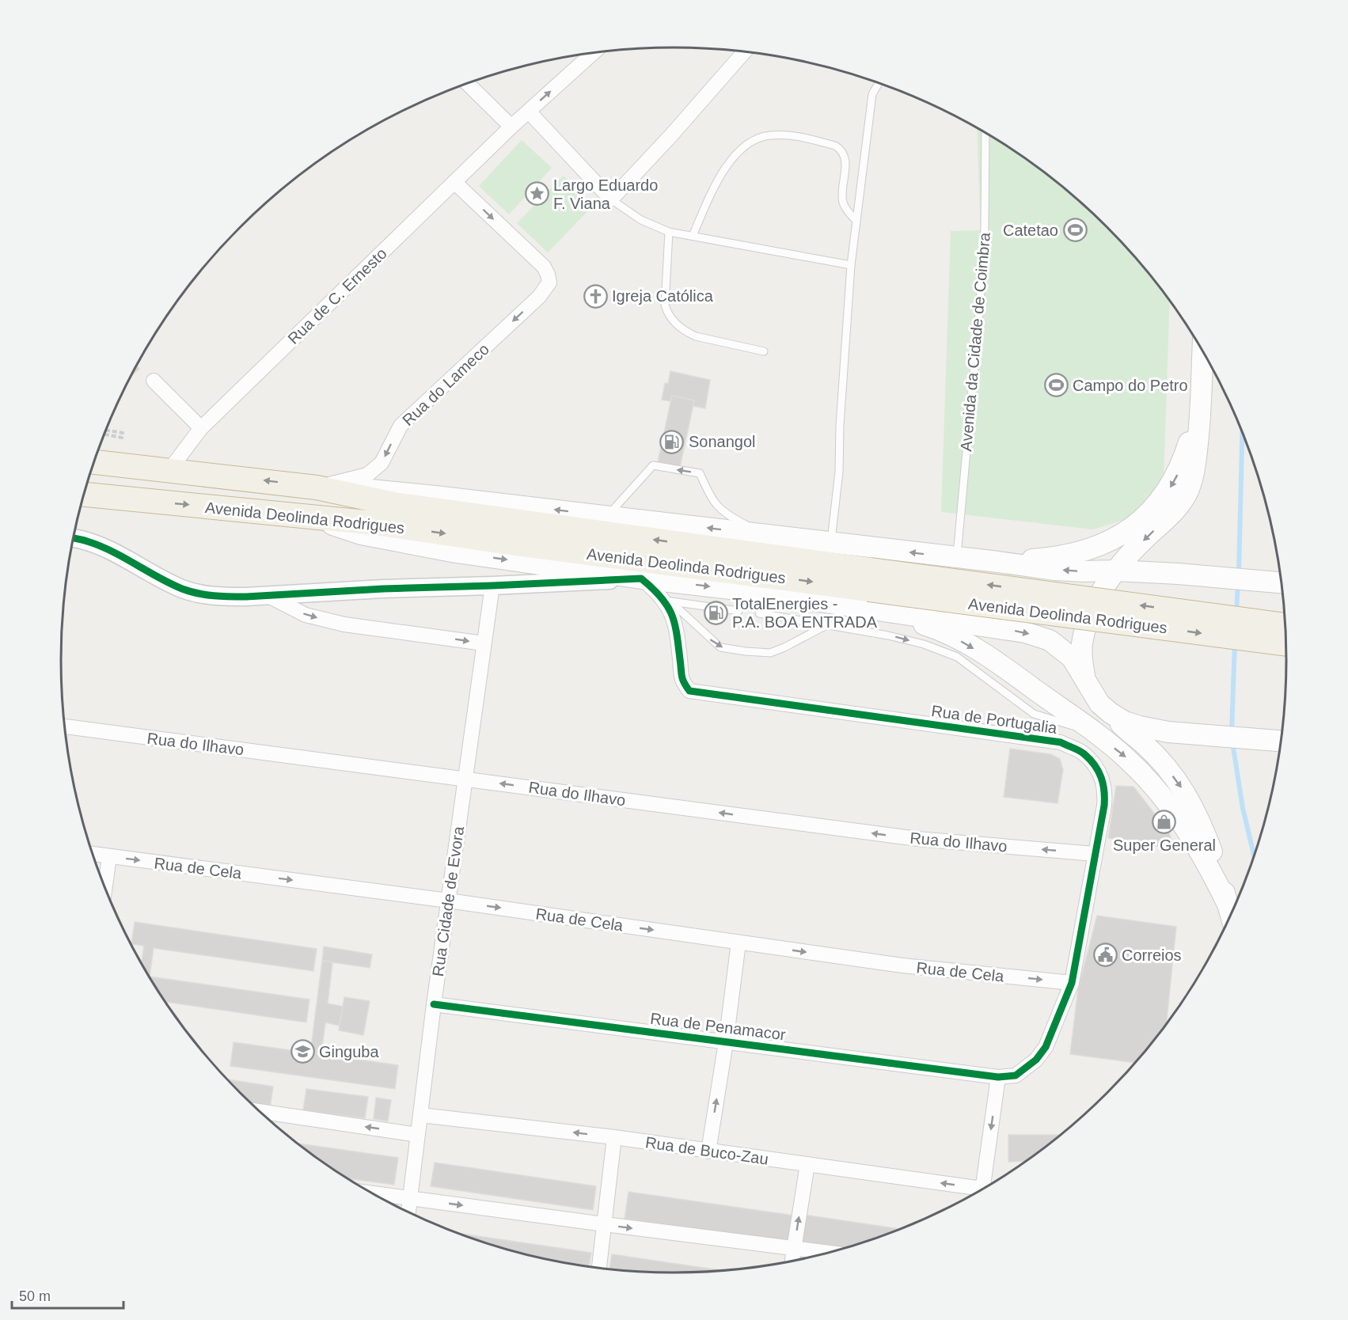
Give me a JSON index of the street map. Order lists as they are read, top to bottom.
{
  "streets": {
    "highway": ["Avenida Deolinda Rodrigues"],
    "street": [
      "Rua de C. Ernesto",
      "Rua do Lameco",
      "Rua de Portugalia",
      "Rua do Ilhavo",
      "Rua de Cela",
      "Rua Cidade de Evora",
      "Rua de Penamacor",
      "Rua de Buco-Zau"
    ],
    "lane": ["Avenida da Cidade de Coimbra"]
  },
  "crossings": [
    ["Rua de C. Ernesto", "Rua do Lameco"],
    ["Rua de C. Ernesto", "Avenida Deolinda Rodrigues"],
    ["Rua do Lameco", "Avenida Deolinda Rodrigues"],
    ["Rua de Portugalia", "Rua do Ilhavo"],
    ["Rua de Portugalia", "Rua de Cela"],
    ["Rua de Portugalia", "Rua de Penamacor"],
    ["Rua do Ilhavo", "Rua Cidade de Evora"],
    ["Rua de Cela", "Rua Cidade de Evora"],
    ["Rua Cidade de Evora", "Rua de Penamacor"],
    ["Rua Cidade de Evora", "Rua de Buco-Zau"]
  ],
  "one_way": ["Rua do Ilhavo", "Rua de Cela"],
  "places": {
    "place": ["Largo Eduardo F. Viana"],
    "sports": ["Catetao", "Campo do Petro"],
    "church": ["Igreja Católica"],
    "fuel station": ["Sonangol", "TotalEnergies - P.A. BOA ENTRADA"],
    "shop": ["Super General"],
    "public building": ["Correios"],
    "school or university": ["Ginguba"]
  },
  "scale_bar": "50 m"
}
